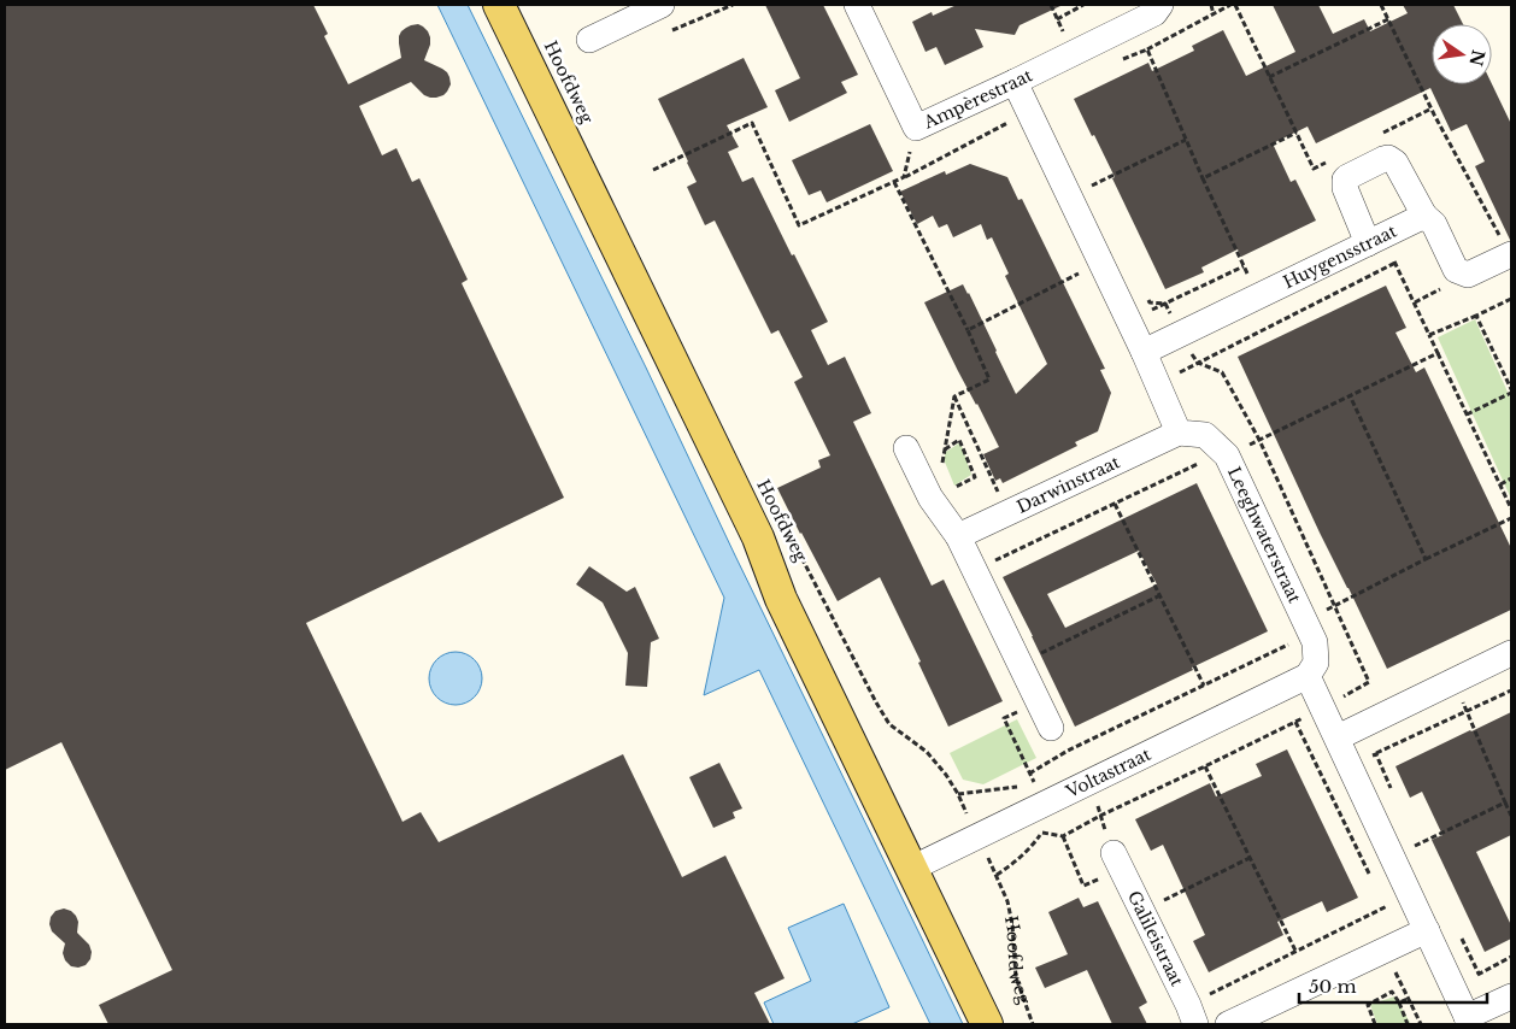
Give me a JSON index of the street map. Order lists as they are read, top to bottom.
{
  "streets": {
    "main road": ["Hoofdweg"],
    "street": [
      "Ampèrestraat",
      "Huygensstraat",
      "Darwinstraat",
      "Leeghwaterstraat",
      "Voltastraat",
      "Galileistraat"
    ]
  },
  "crossings": [
    ["Hoofdweg", "Voltastraat"],
    ["Darwinstraat", "Leeghwaterstraat"],
    ["Leeghwaterstraat", "Voltastraat"]
  ],
  "scale_bar": "50 m",
  "north": "right"
}
